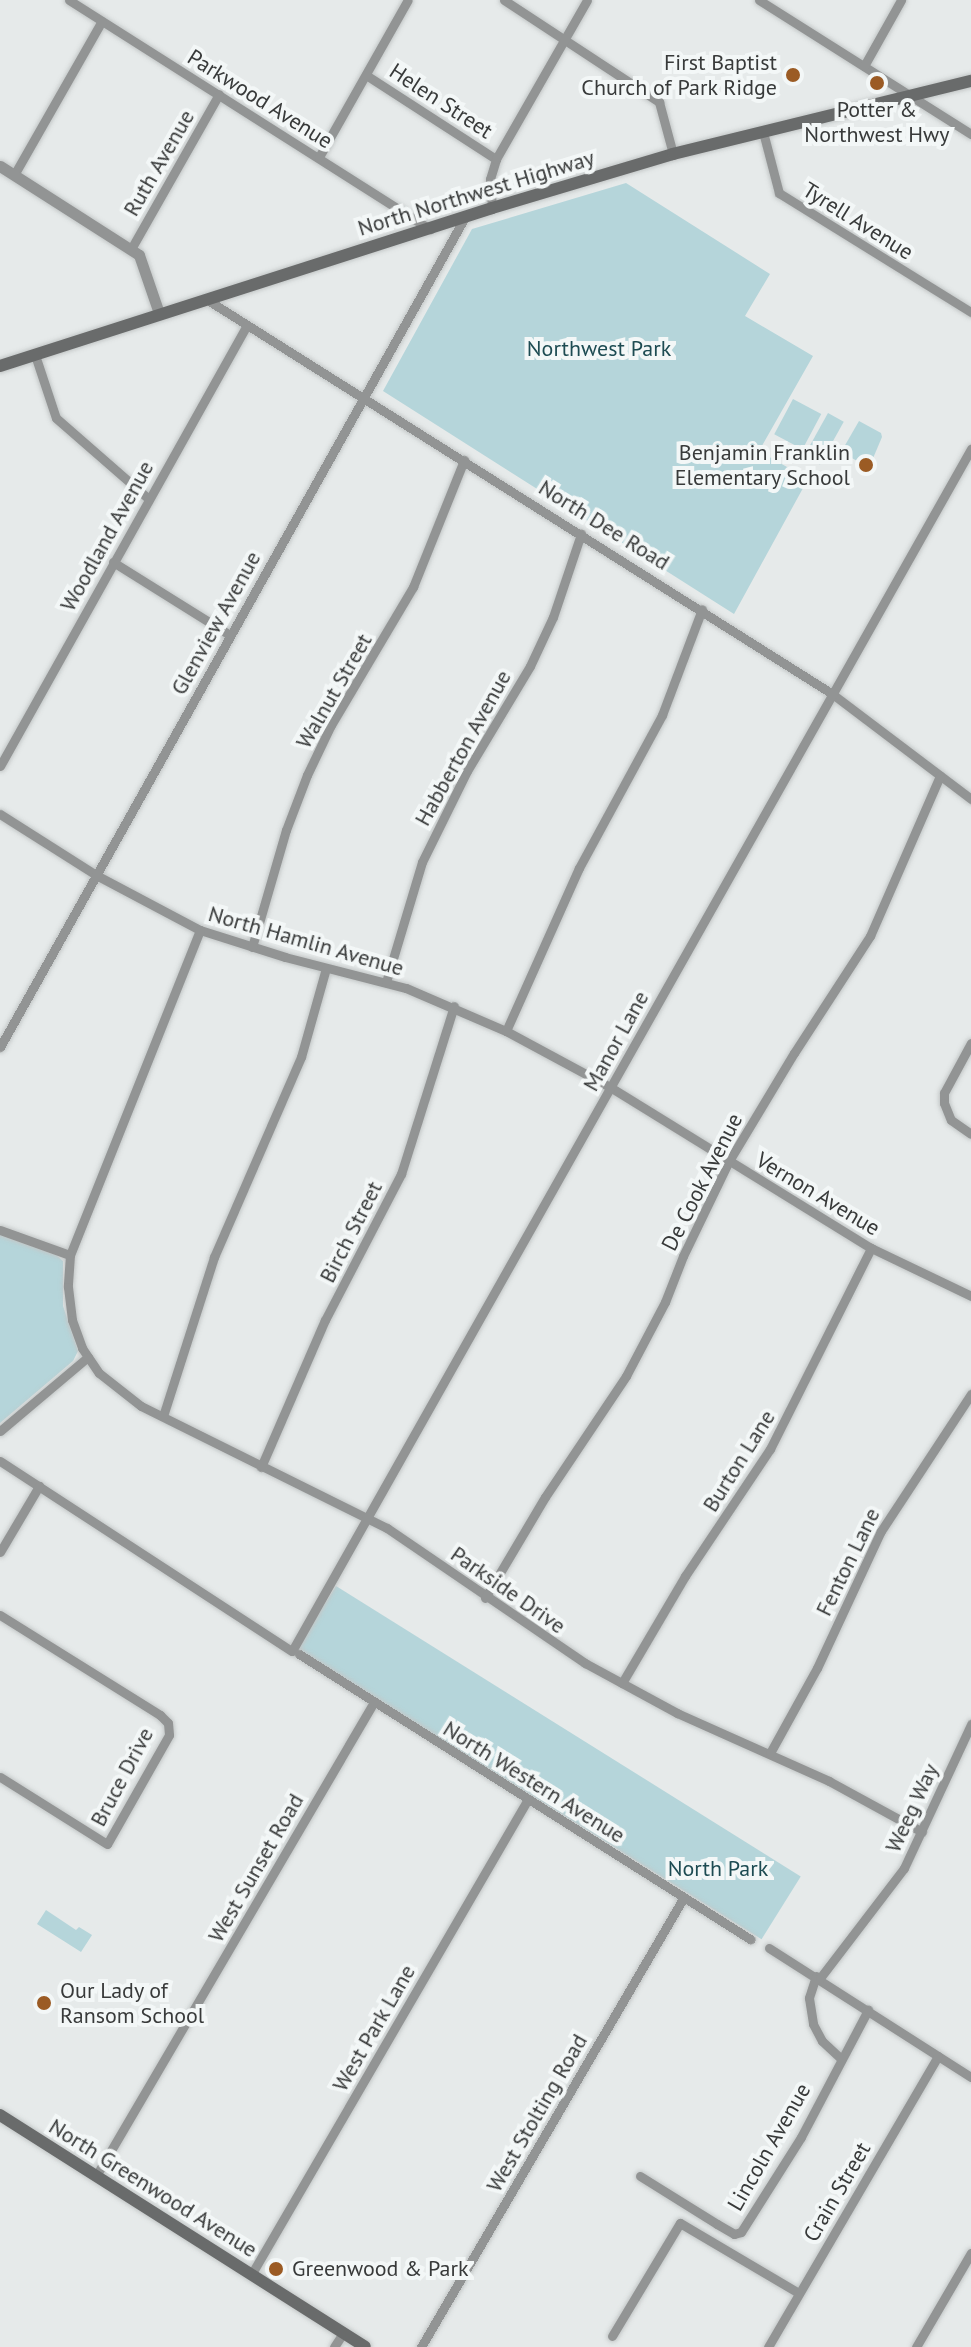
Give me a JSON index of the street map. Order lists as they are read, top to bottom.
{
  "streets": {
    "main road": ["North Northwest Highway", "North Greenwood Avenue"],
    "street": [
      "Parkwood Avenue",
      "Helen Street",
      "Ruth Avenue",
      "Tyrell Avenue",
      "North Dee Road",
      "Woodland Avenue",
      "Glenview Avenue",
      "Walnut Street",
      "Habberton Avenue",
      "North Hamlin Avenue",
      "Manor Lane",
      "De Cook Avenue",
      "Vernon Avenue",
      "Birch Street",
      "Burton Lane",
      "Fenton Lane",
      "Parkside Drive",
      "Bruce Drive",
      "North Western Avenue",
      "Weeg Way",
      "West Sunset Road",
      "West Park Lane",
      "West Stolting Road",
      "Lincoln Avenue",
      "Crain Street"
    ]
  },
  "crossings": [
    ["Parkwood Avenue", "Ruth Avenue"],
    ["Parkwood Avenue", "North Northwest Highway"],
    ["North Northwest Highway", "Tyrell Avenue"],
    ["North Northwest Highway", "North Dee Road"],
    ["North Northwest Highway", "Glenview Avenue"],
    ["North Dee Road", "Woodland Avenue"],
    ["North Dee Road", "Glenview Avenue"],
    ["North Dee Road", "Walnut Street"],
    ["North Dee Road", "Habberton Avenue"],
    ["North Dee Road", "Manor Lane"],
    ["North Dee Road", "De Cook Avenue"],
    ["Glenview Avenue", "North Hamlin Avenue"],
    ["Walnut Street", "North Hamlin Avenue"],
    ["Habberton Avenue", "North Hamlin Avenue"],
    ["North Hamlin Avenue", "Manor Lane"],
    ["North Hamlin Avenue", "Vernon Avenue"],
    ["North Hamlin Avenue", "Birch Street"],
    ["Manor Lane", "Vernon Avenue"],
    ["Manor Lane", "Parkside Drive"],
    ["Manor Lane", "North Western Avenue"],
    ["De Cook Avenue", "Vernon Avenue"],
    ["De Cook Avenue", "Parkside Drive"],
    ["Vernon Avenue", "Burton Lane"],
    ["Birch Street", "Parkside Drive"],
    ["Burton Lane", "Parkside Drive"],
    ["Fenton Lane", "Parkside Drive"],
    ["Parkside Drive", "Weeg Way"],
    ["North Western Avenue", "West Sunset Road"],
    ["North Western Avenue", "West Park Lane"],
    ["North Western Avenue", "West Stolting Road"],
    ["West Sunset Road", "North Greenwood Avenue"],
    ["West Park Lane", "North Greenwood Avenue"]
  ],
  "parks": ["Northwest Park", "North Park"],
  "places": [
    "First Baptist Church of Park Ridge",
    "Potter & Northwest Hwy",
    "Benjamin Franklin Elementary School",
    "Our Lady of Ransom School",
    "Greenwood & Park"
  ]
}
